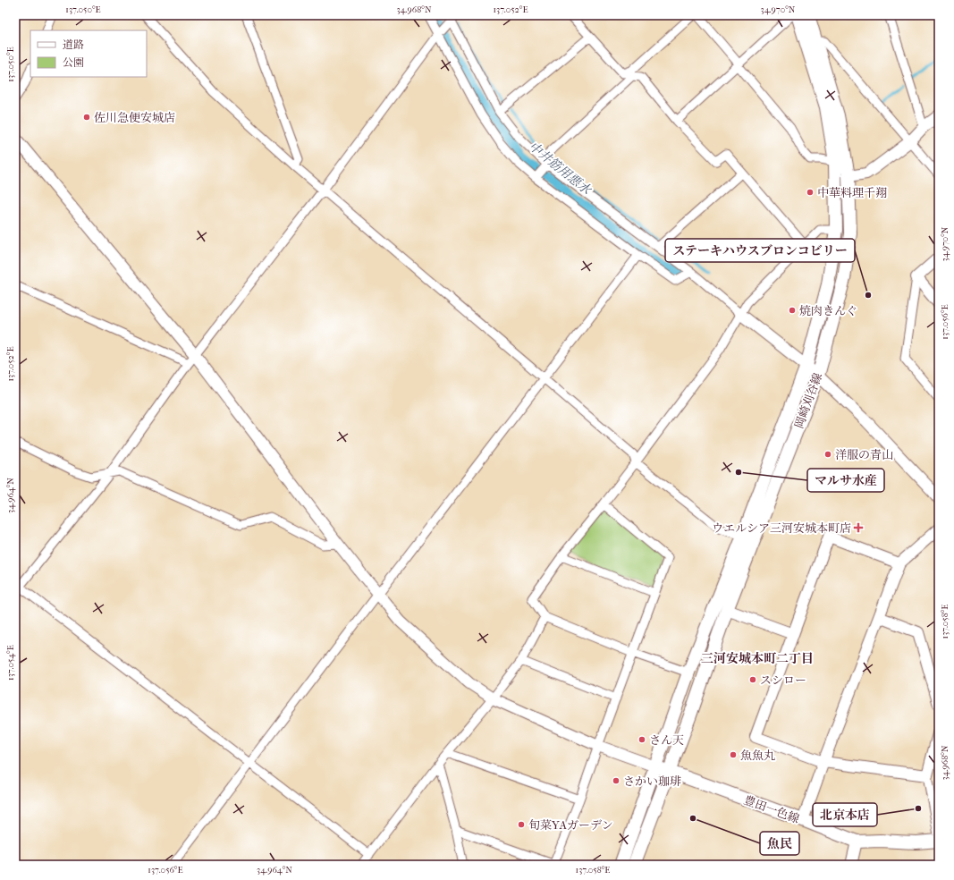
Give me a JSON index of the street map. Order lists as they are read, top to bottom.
{
  "streets": {
    "main road": ["岡崎刈谷線", "豊田一色線"]
  },
  "crossings": [
    ["岡崎刈谷線", "豊田一色線"]
  ],
  "districts": ["三河安城本町二丁目"],
  "water": ["中井筋用悪水"],
  "places": {
    "other": [
      "佐川急便安城店",
      "中華料理千翔",
      "ステーキハウスブロンコビリー",
      "焼肉きんぐ",
      "洋服の青山",
      "マルサ水産",
      "スシロー",
      "さん天",
      "魚魚丸",
      "さかい珈琲",
      "北京本店",
      "魚民",
      "旬菜YAガーデン"
    ],
    "health": ["ウエルシア三河安城本町店"]
  },
  "legend": ["道路", "公園"],
  "coordinates": [
    "137.050°E",
    "34.968°N",
    "137.052°E",
    "34.970°N",
    "137.056°E",
    "34.964°N",
    "137.058°E",
    "137.054°E"
  ]
}
